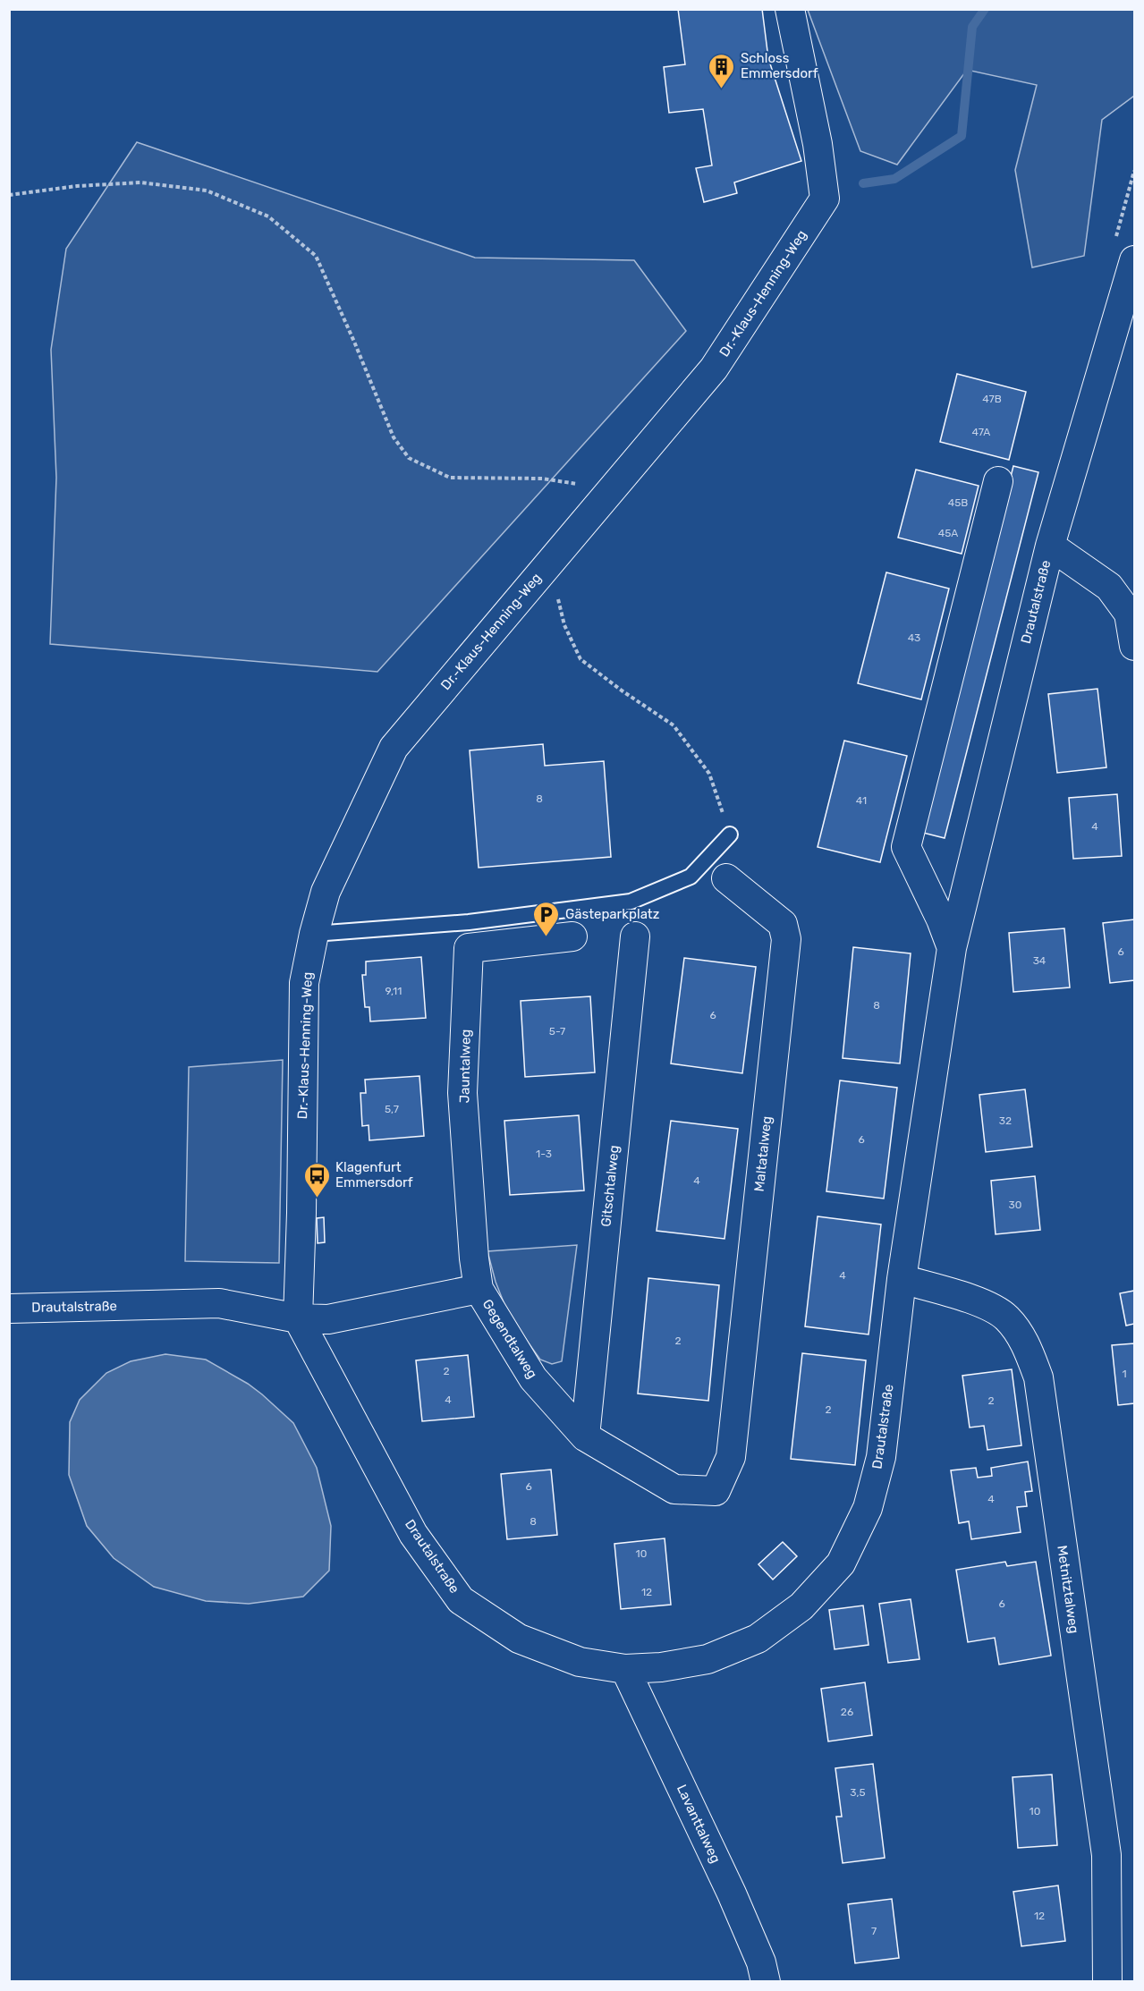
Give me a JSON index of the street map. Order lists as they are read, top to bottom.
{
  "streets": {
    "street": [
      "Dr.-Klaus-Henning-Weg",
      "Drautalstraße",
      "Jauntalweg",
      "Maltatalweg",
      "Gitschtalweg",
      "Gegendtalweg",
      "Metnitztalweg",
      "Lavanttalweg"
    ]
  },
  "crossings": [
    ["Dr.-Klaus-Henning-Weg", "Drautalstraße"],
    ["Dr.-Klaus-Henning-Weg", "Gegendtalweg"],
    ["Drautalstraße", "Gegendtalweg"],
    ["Drautalstraße", "Metnitztalweg"],
    ["Drautalstraße", "Lavanttalweg"],
    ["Jauntalweg", "Gegendtalweg"],
    ["Maltatalweg", "Gegendtalweg"],
    ["Gitschtalweg", "Gegendtalweg"]
  ],
  "places": {
    "building": ["Schloss Emmersdorf"],
    "parking": ["Gästeparkplatz"],
    "bus stop": ["Klagenfurt Emmersdorf"]
  },
  "house_numbers": [
    "47B",
    "47A",
    "45B",
    "45A",
    "43",
    "8",
    "41",
    "4",
    "6",
    "34",
    "9,11",
    "8",
    "6",
    "5-7",
    "5,7",
    "32",
    "6",
    "1-3",
    "4",
    "30",
    "4",
    "2",
    "2",
    "1",
    "4",
    "2",
    "2",
    "6",
    "4",
    "8",
    "10",
    "12",
    "6",
    "26",
    "3,5",
    "10",
    "12",
    "7"
  ]
}
